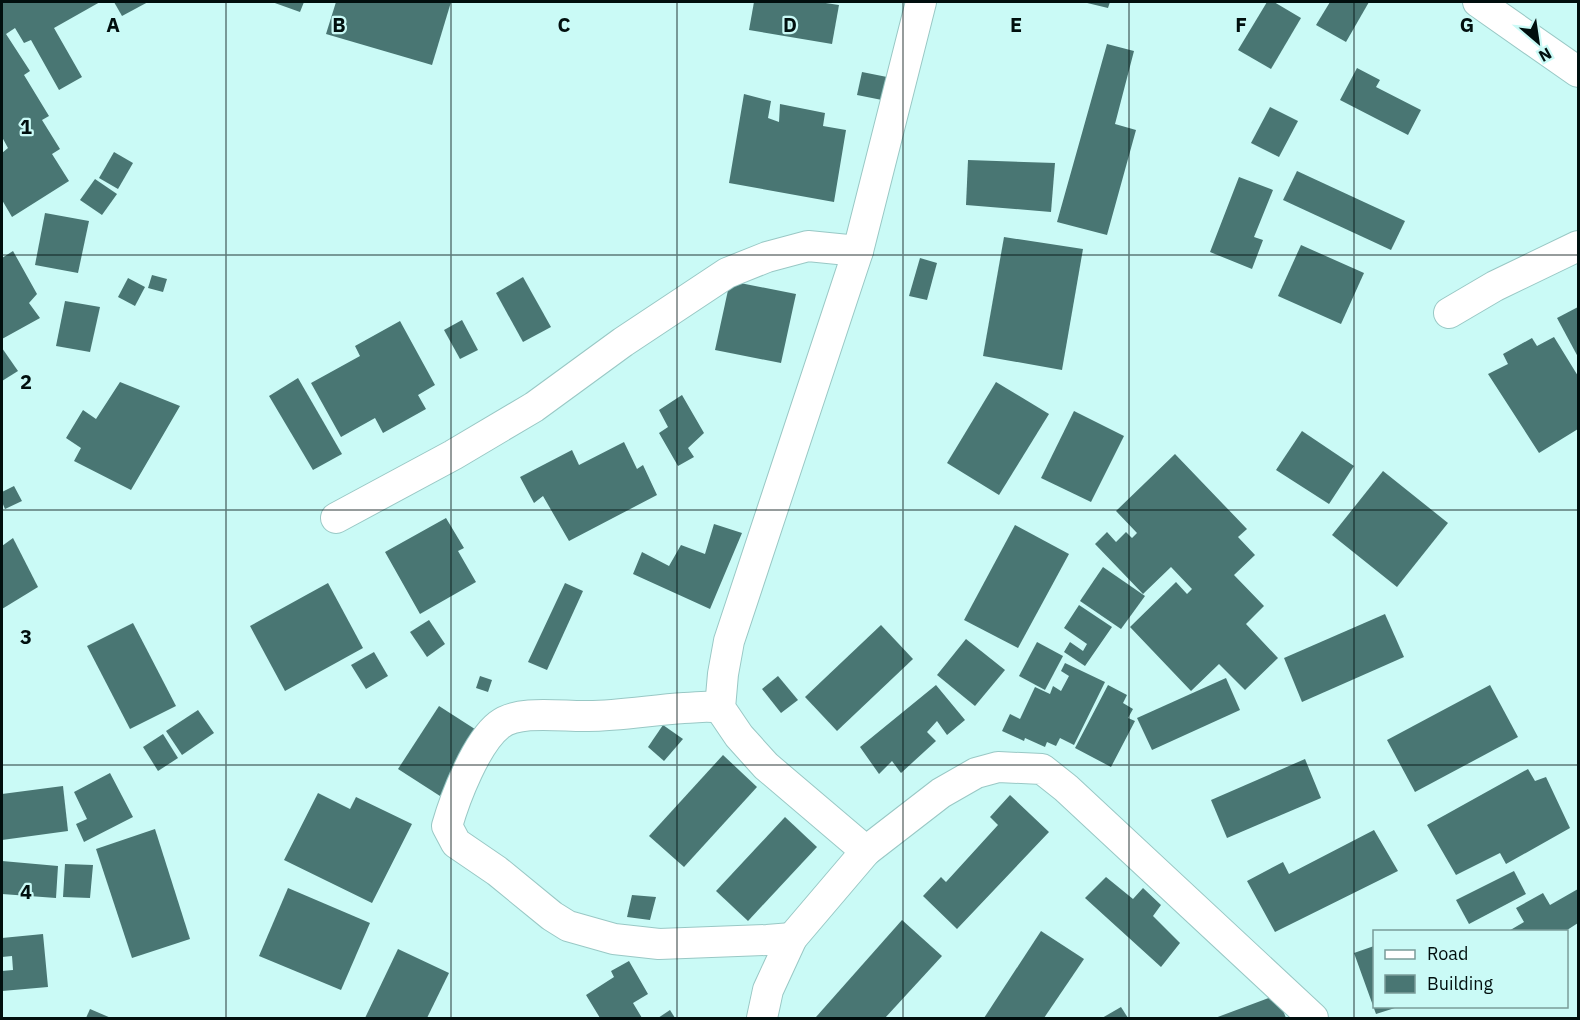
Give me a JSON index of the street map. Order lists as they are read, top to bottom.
{
  "legend": ["Road", "Building"],
  "north": "bottom right",
  "grid": {
    "columns": [
      "A",
      "B",
      "C",
      "D",
      "E",
      "F",
      "G"
    ],
    "rows": [
      "1",
      "2",
      "3",
      "4"
    ]
  }
}
